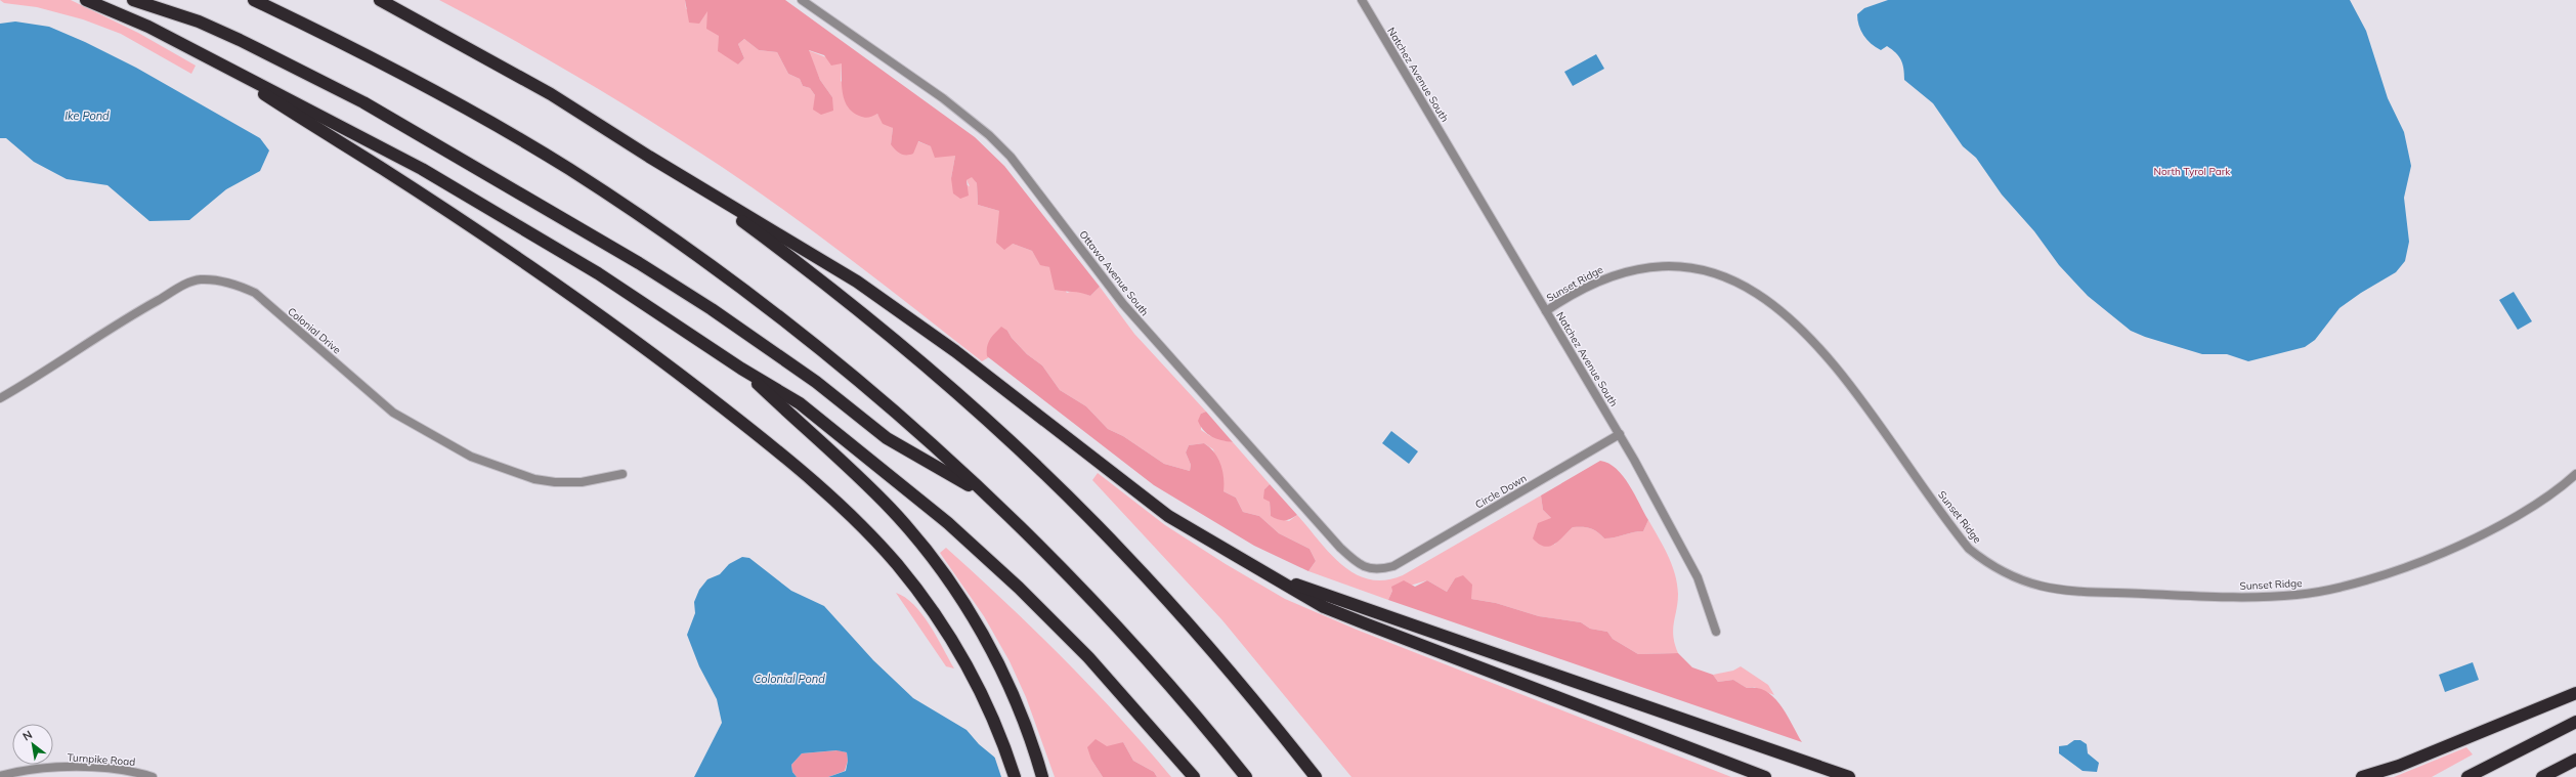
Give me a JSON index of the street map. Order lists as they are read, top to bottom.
{
  "streets": {
    "street": [
      "Natchez Avenue South",
      "Ottawa Avenue South",
      "Sunset Ridge",
      "Colonial Drive",
      "Circle Down",
      "Turnpike Road"
    ]
  },
  "crossings": [
    ["Natchez Avenue South", "Sunset Ridge"],
    ["Natchez Avenue South", "Circle Down"],
    ["Ottawa Avenue South", "Circle Down"]
  ],
  "water": ["Ike Pond", "Colonial Pond"],
  "parks": ["North Tyrol Park"],
  "north": "top left"
}
